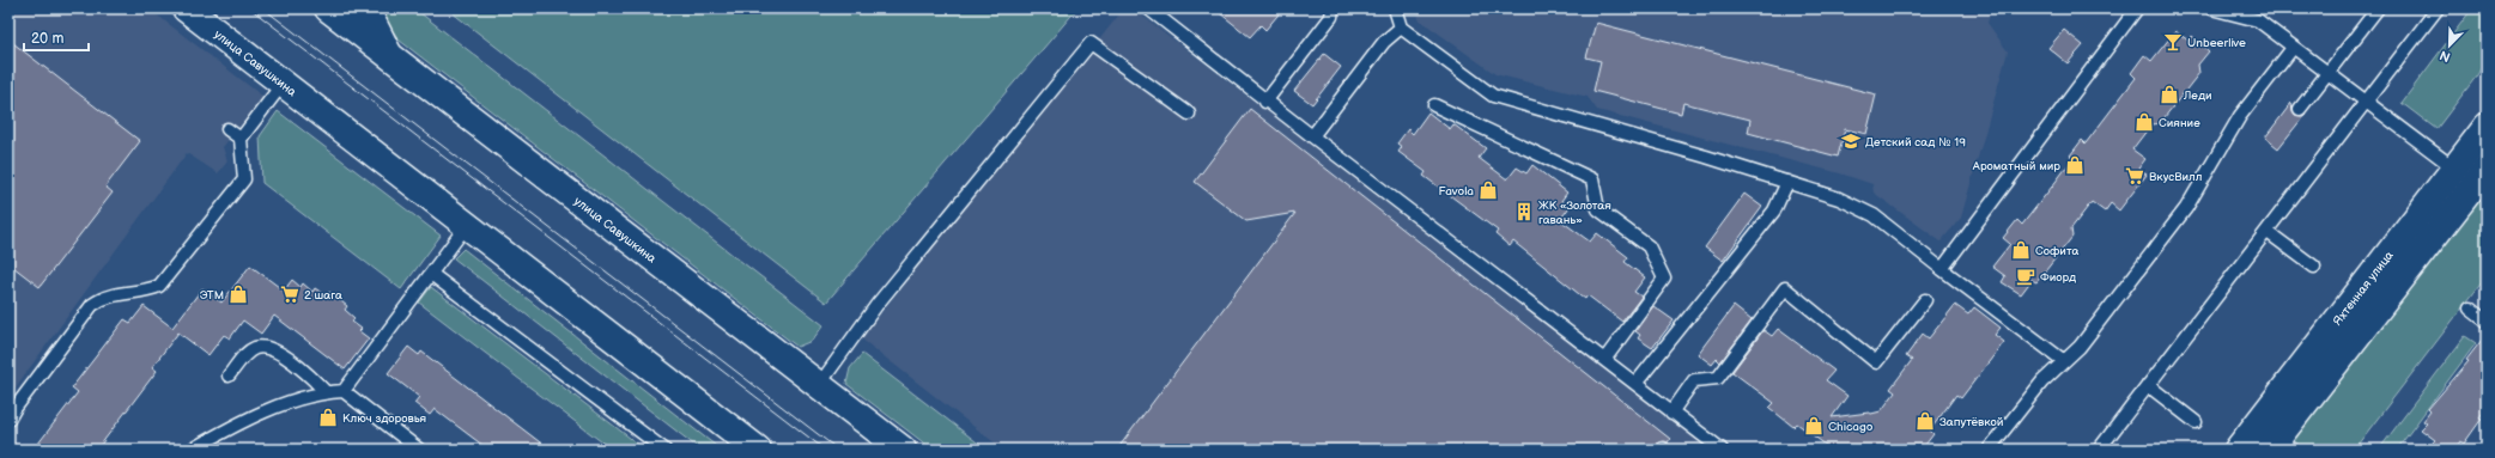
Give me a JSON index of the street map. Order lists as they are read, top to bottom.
{
  "streets": {
    "main road": ["улица Савушкина", "Яхтенная улица"]
  },
  "places": {
    "bar": ["Unbeerlive"],
    "shop": [
      "Леди",
      "Сияние",
      "Ароматный мир",
      "Favola",
      "Софита",
      "ЭТМ",
      "Ключ здоровья",
      "Запутёвкой",
      "Chicago"
    ],
    "school or university": ["Детский сад № 19"],
    "supermarket": ["ВкусВилл", "2 шага"],
    "building": ["ЖК «Золотая гавань»"],
    "cafe": ["Фиорд"]
  },
  "scale_bar": "20 m",
  "north": "bottom left"
}
